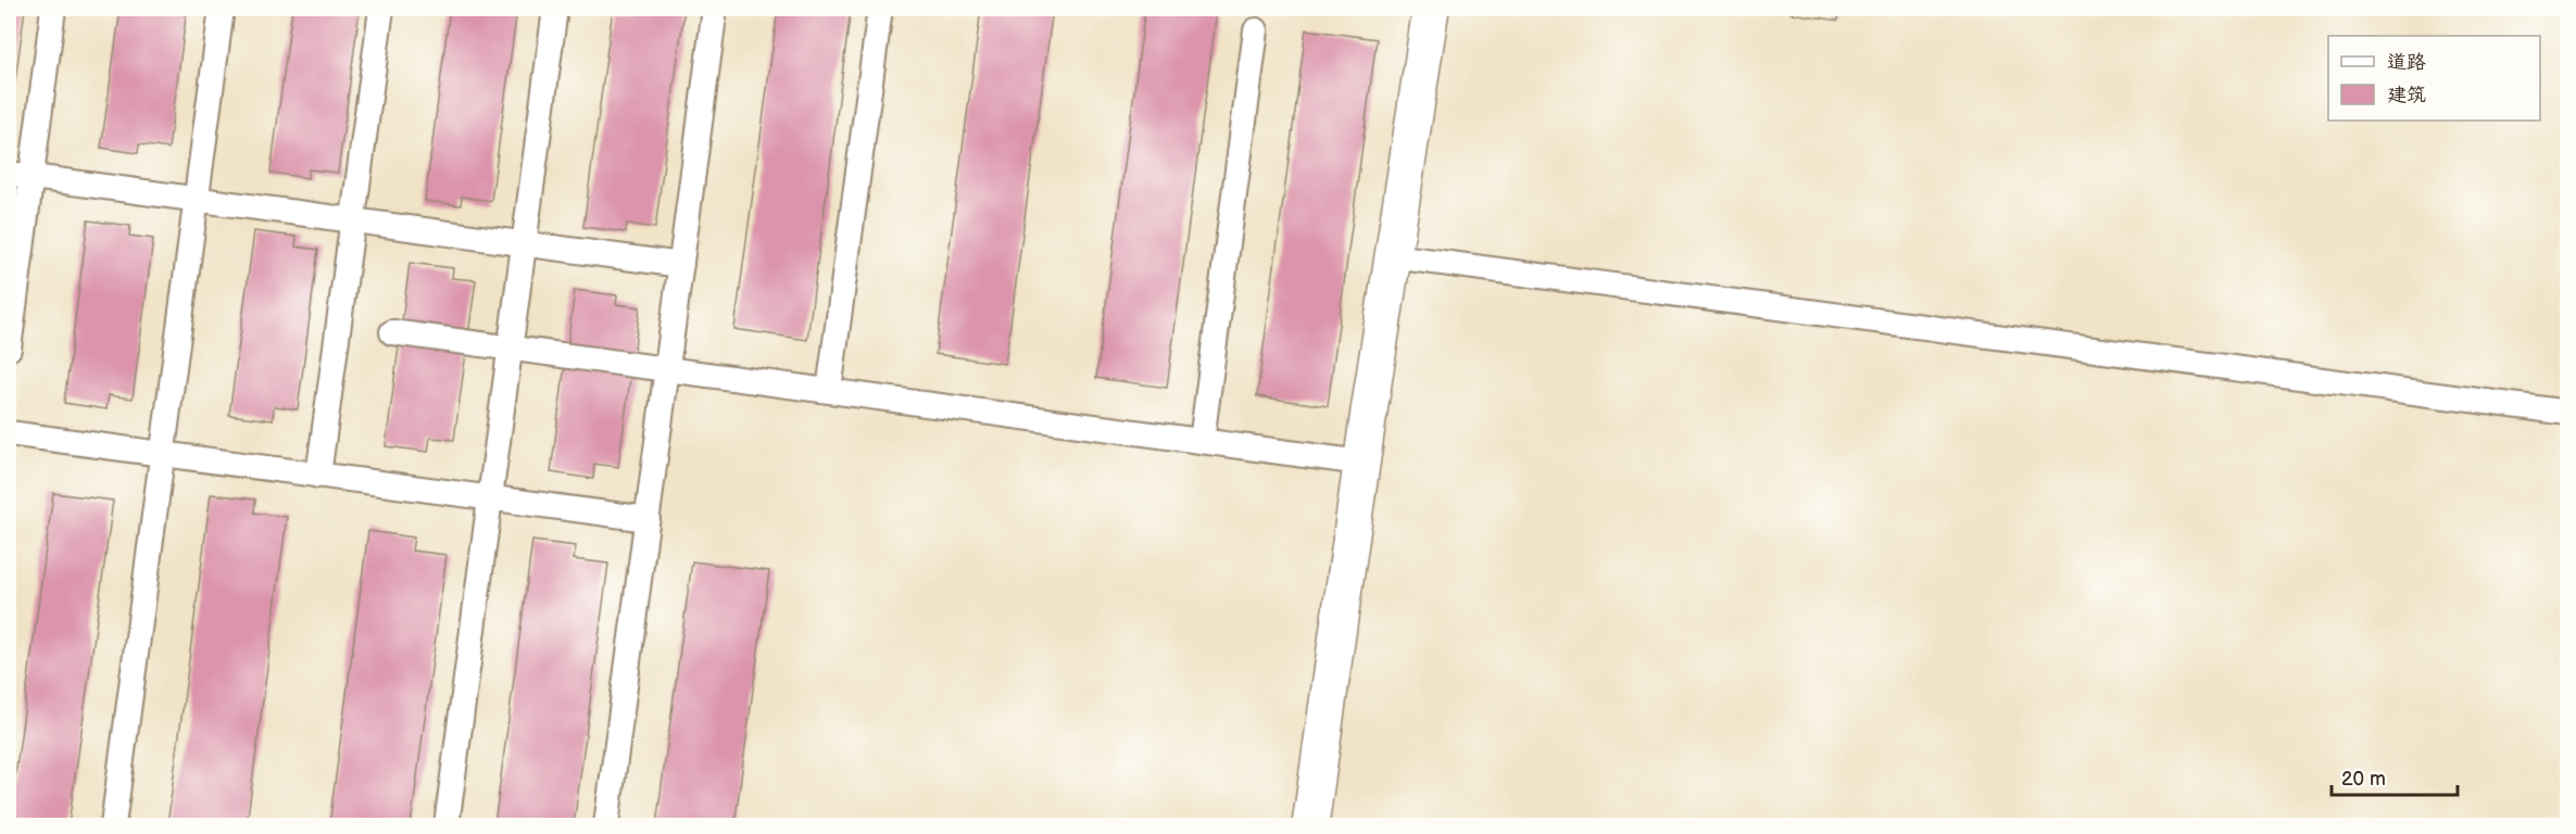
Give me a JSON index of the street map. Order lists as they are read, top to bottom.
{
  "legend": ["道路", "建筑"],
  "scale_bar": "20 m"
}
